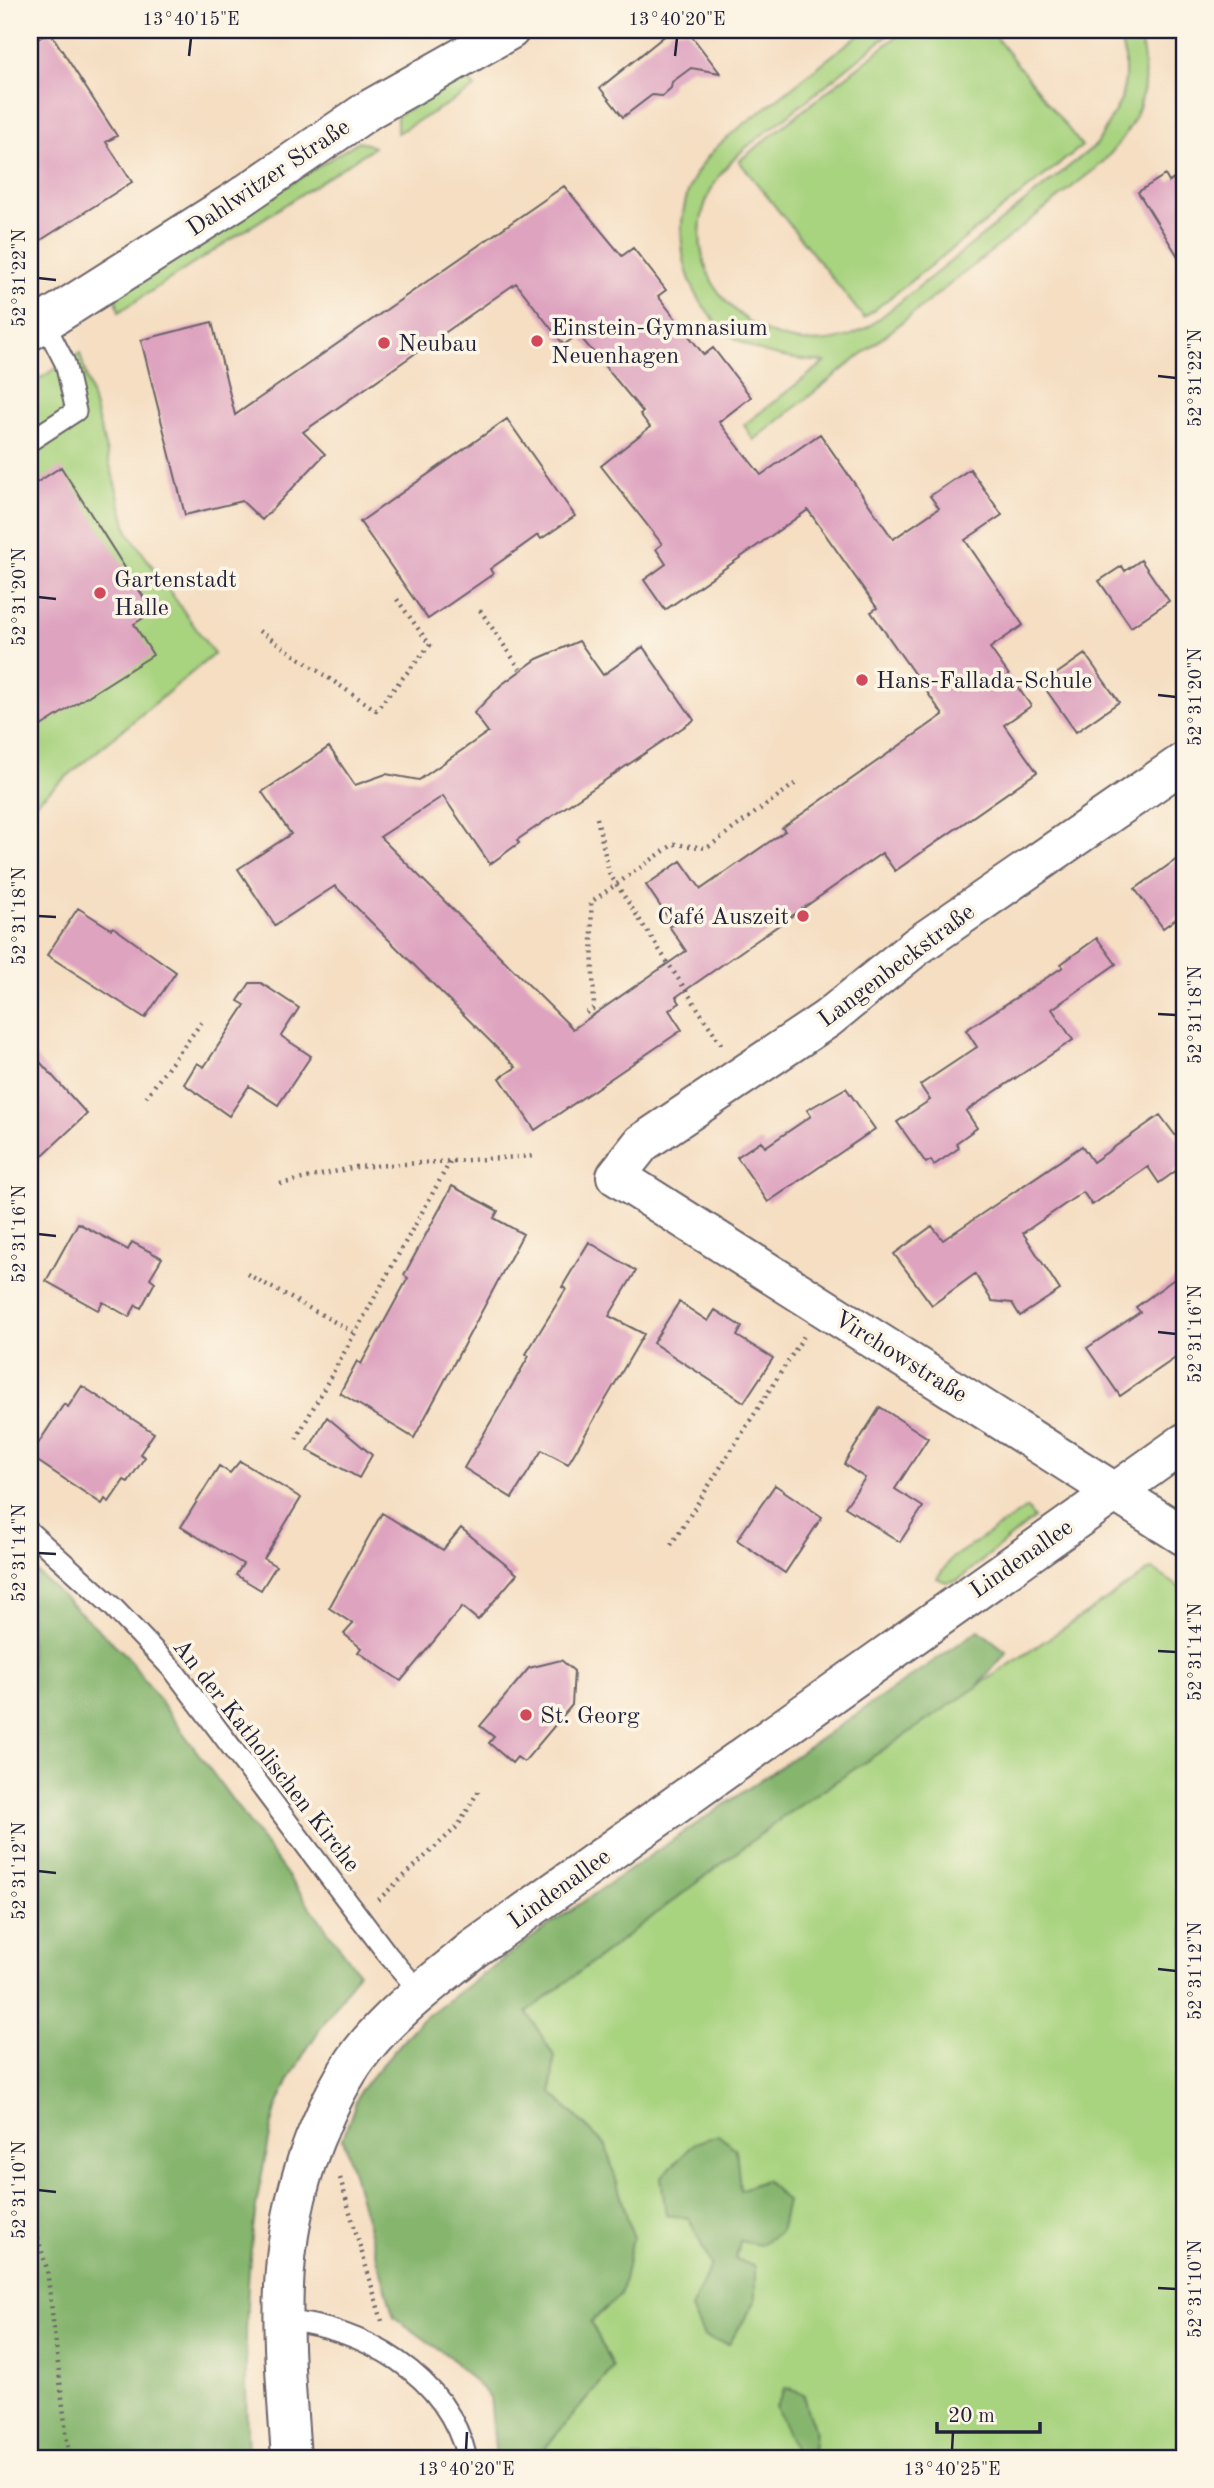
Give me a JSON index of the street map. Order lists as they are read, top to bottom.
{
  "streets": {
    "street": [
      "Dahlwitzer Straße",
      "Langenbeckstraße",
      "Virchowstraße",
      "Lindenallee"
    ],
    "lane": ["An der Katholischen Kirche"]
  },
  "crossings": [
    ["Langenbeckstraße", "Virchowstraße"],
    ["Virchowstraße", "Lindenallee"],
    ["Lindenallee", "An der Katholischen Kirche"]
  ],
  "places": [
    "Einstein-Gymnasium Neuenhagen",
    "Neubau",
    "Gartenstadt Halle",
    "Hans-Fallada-Schule",
    "Café Auszeit",
    "St. Georg"
  ],
  "scale_bar": "20 m",
  "coordinates": [
    "13°40'15\"E",
    "13°40'20\"E",
    "52°31'22\"N",
    "52°31'20\"N",
    "52°31'18\"N",
    "52°31'16\"N",
    "52°31'14\"N",
    "52°31'12\"N",
    "52°31'10\"N",
    "13°40'25\"E"
  ]
}
